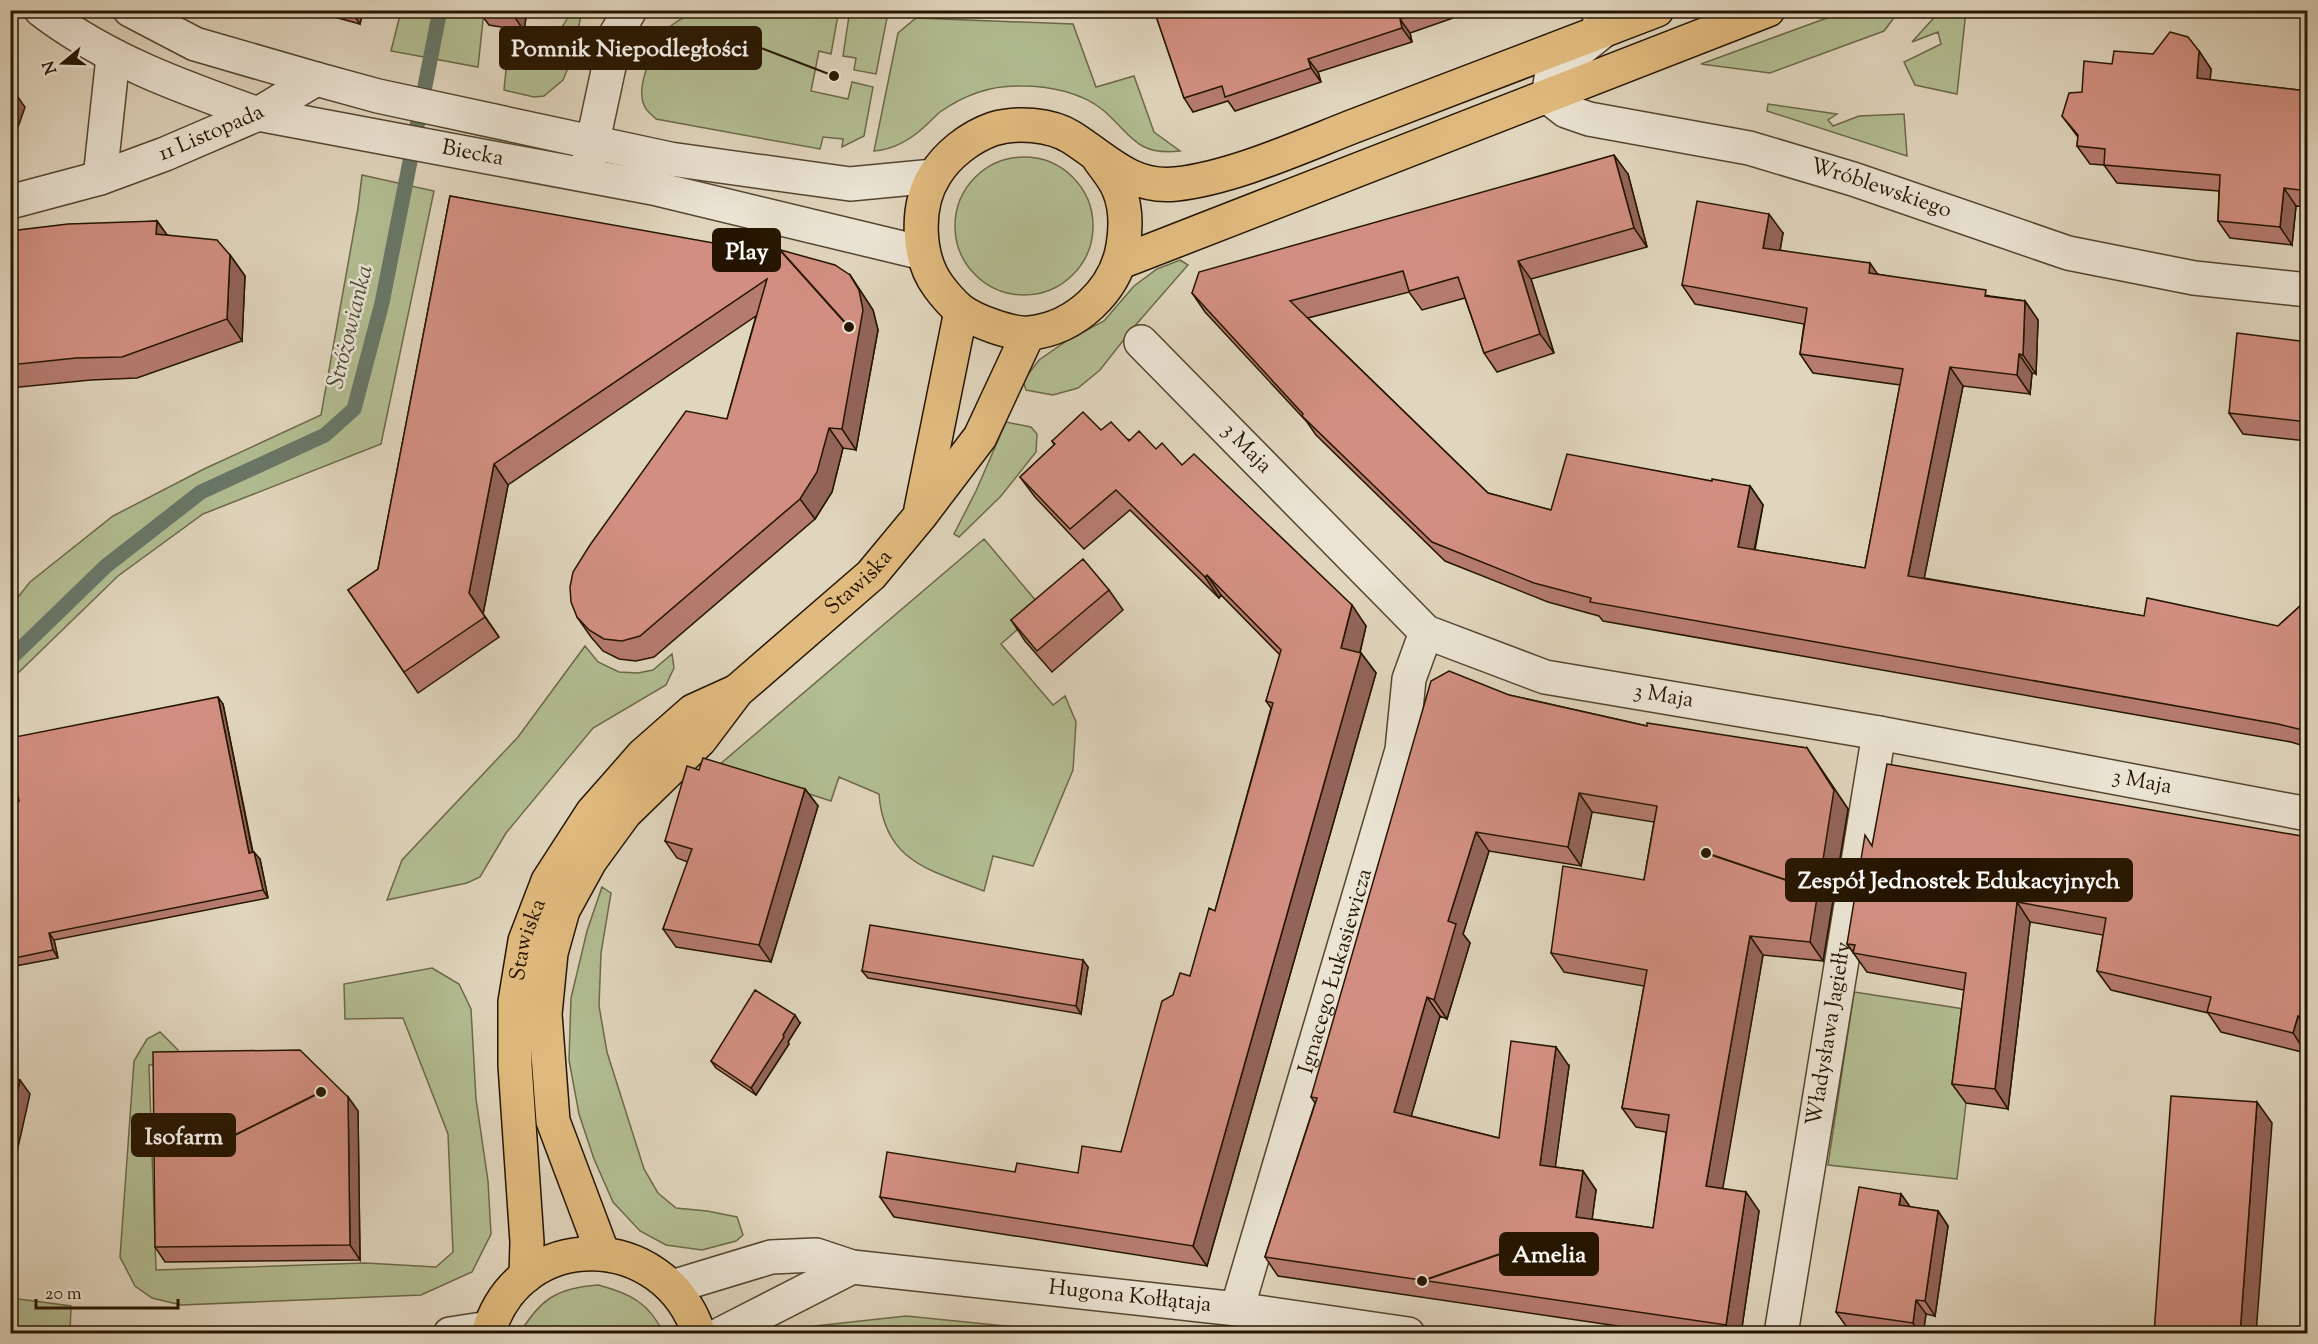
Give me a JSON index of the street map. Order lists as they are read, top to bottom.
{
  "streets": {
    "main road": ["Stawiska"],
    "street": [
      "11 Listopada",
      "Biecka",
      "Wróblewskiego",
      "3 Maja",
      "Ignacego Łukasiewicza",
      "Władysława Jagiełły",
      "Hugona Kołłątaja"
    ]
  },
  "crossings": [
    ["11 Listopada", "Biecka"],
    ["Biecka", "Stawiska"],
    ["3 Maja", "Ignacego Łukasiewicza"],
    ["3 Maja", "Władysława Jagiełły"],
    ["Ignacego Łukasiewicza", "Hugona Kołłątaja"]
  ],
  "water": ["Stróżowianka"],
  "places": [
    "Pomnik Niepodległości",
    "Play",
    "Zespół Jednostek Edukacyjnych",
    "Isofarm",
    "Amelia"
  ],
  "scale_bar": "20 m",
  "north": "left"
}
